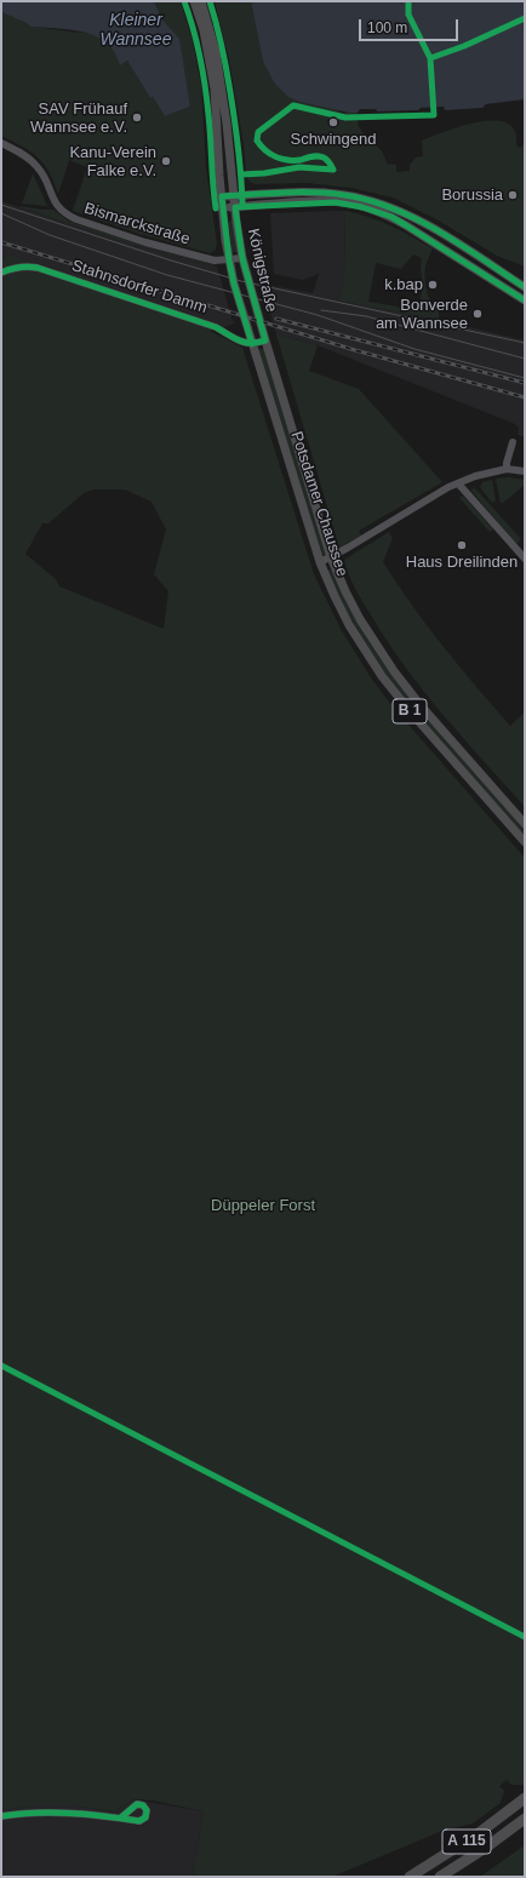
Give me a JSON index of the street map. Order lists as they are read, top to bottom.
{
  "streets": {
    "highway": ["A 115"],
    "main road": ["Königstraße", "Potsdamer Chaussee", "B 1"],
    "street": ["Bismarckstraße", "Stahnsdorfer Damm"]
  },
  "crossings": [
    ["Bismarckstraße", "Königstraße"],
    ["Königstraße", "Stahnsdorfer Damm"],
    ["Königstraße", "Potsdamer Chaussee"],
    ["Stahnsdorfer Damm", "Potsdamer Chaussee"]
  ],
  "water": ["Kleiner Wannsee"],
  "parks": ["Düppeler Forst"],
  "places": [
    "SAV Frühauf Wannsee e.V.",
    "Schwingend",
    "Kanu-Verein Falke e.V.",
    "Borussia",
    "k.bap",
    "Bonverde am Wannsee",
    "Haus Dreilinden"
  ],
  "scale_bar": "100 m"
}
